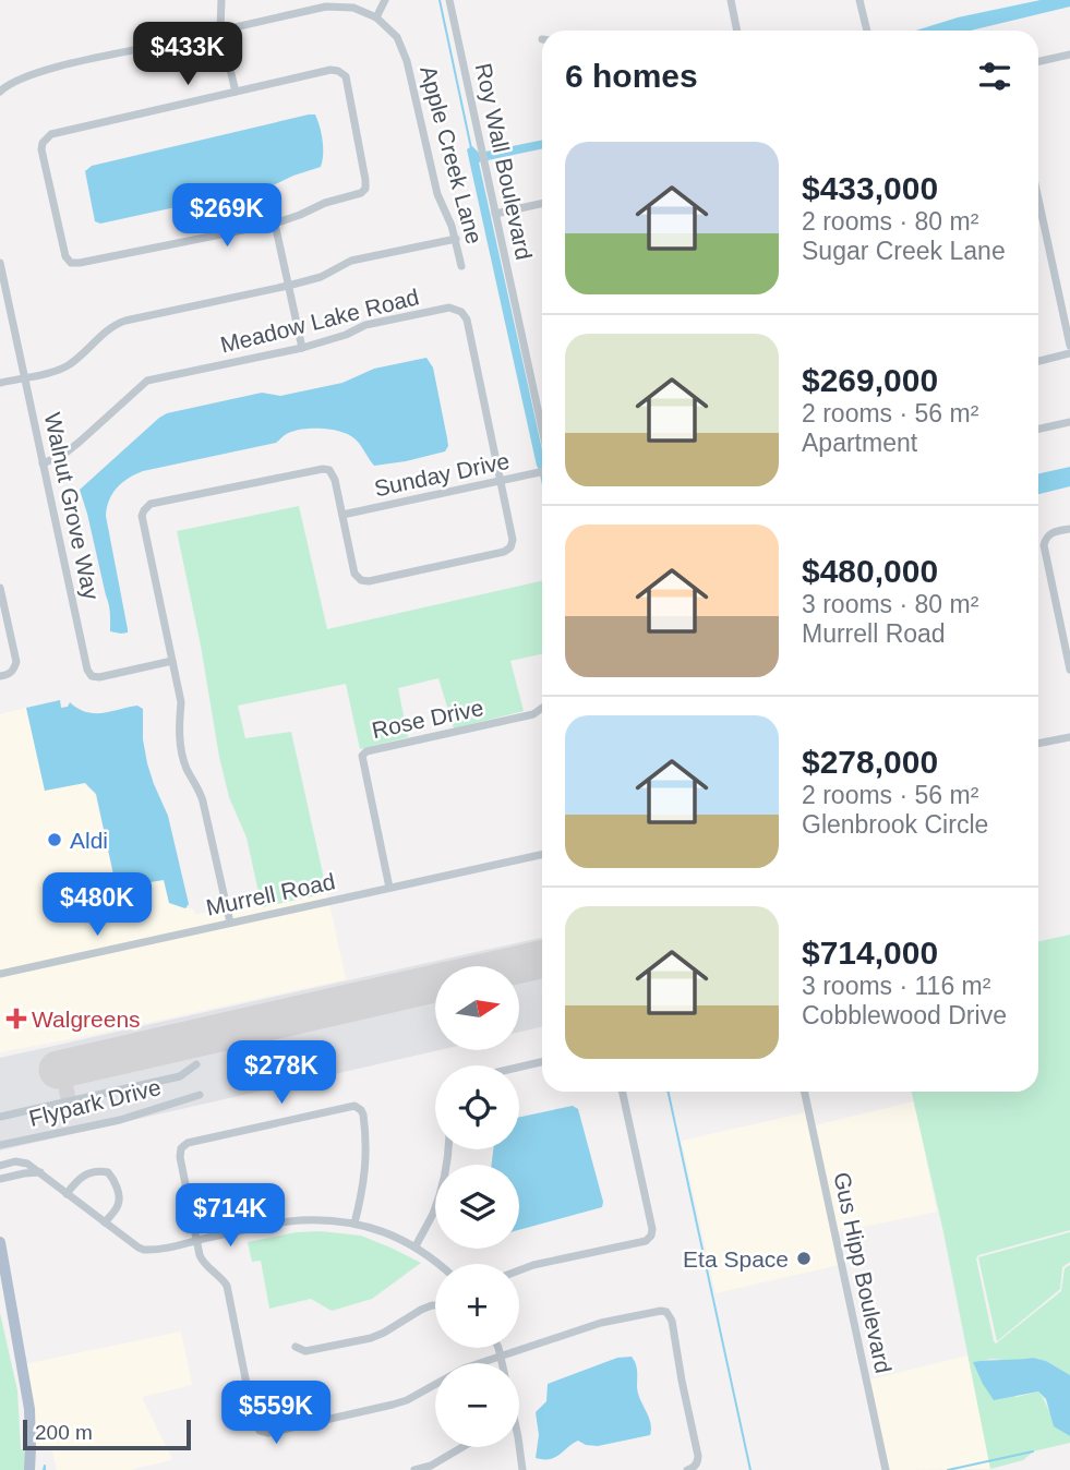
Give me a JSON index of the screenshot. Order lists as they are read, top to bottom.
{
  "streets": {
    "street": [
      "Apple Creek Lane",
      "Roy Wall Boulevard",
      "Meadow Lake Road",
      "Sunday Drive",
      "Walnut Grove Way",
      "Rose Drive",
      "Murrell Road",
      "Flypark Drive",
      "Gus Hipp Boulevard"
    ]
  },
  "crossings": [
    ["Meadow Lake Road", "Sunday Drive"],
    ["Meadow Lake Road", "Walnut Grove Way"],
    ["Rose Drive", "Murrell Road"]
  ],
  "places": {
    "other": ["Aldi", "Eta Space"],
    "health": ["Walgreens"]
  },
  "scale_bar": "200 m",
  "north": "right",
  "page": {
    "price": [
      "$433K",
      "$269K",
      "$480K",
      "$278K",
      "$714K",
      "$559K"
    ],
    "heading": "6 homes",
    "list": [
      {
        "name": "$433,000",
        "note": "2 rooms · 80 m² · Sugar Creek Lane"
      },
      {
        "name": "$269,000",
        "note": "2 rooms · 56 m² · Apartment"
      },
      {
        "name": "$480,000",
        "note": "3 rooms · 80 m² · Murrell Road"
      },
      {
        "name": "$278,000",
        "note": "2 rooms · 56 m² · Glenbrook Circle"
      },
      {
        "name": "$714,000",
        "note": "3 rooms · 116 m² · Cobblewood Drive"
      }
    ],
    "map_buttons": ["+", "−"],
    "scale": "200 m"
  }
}
